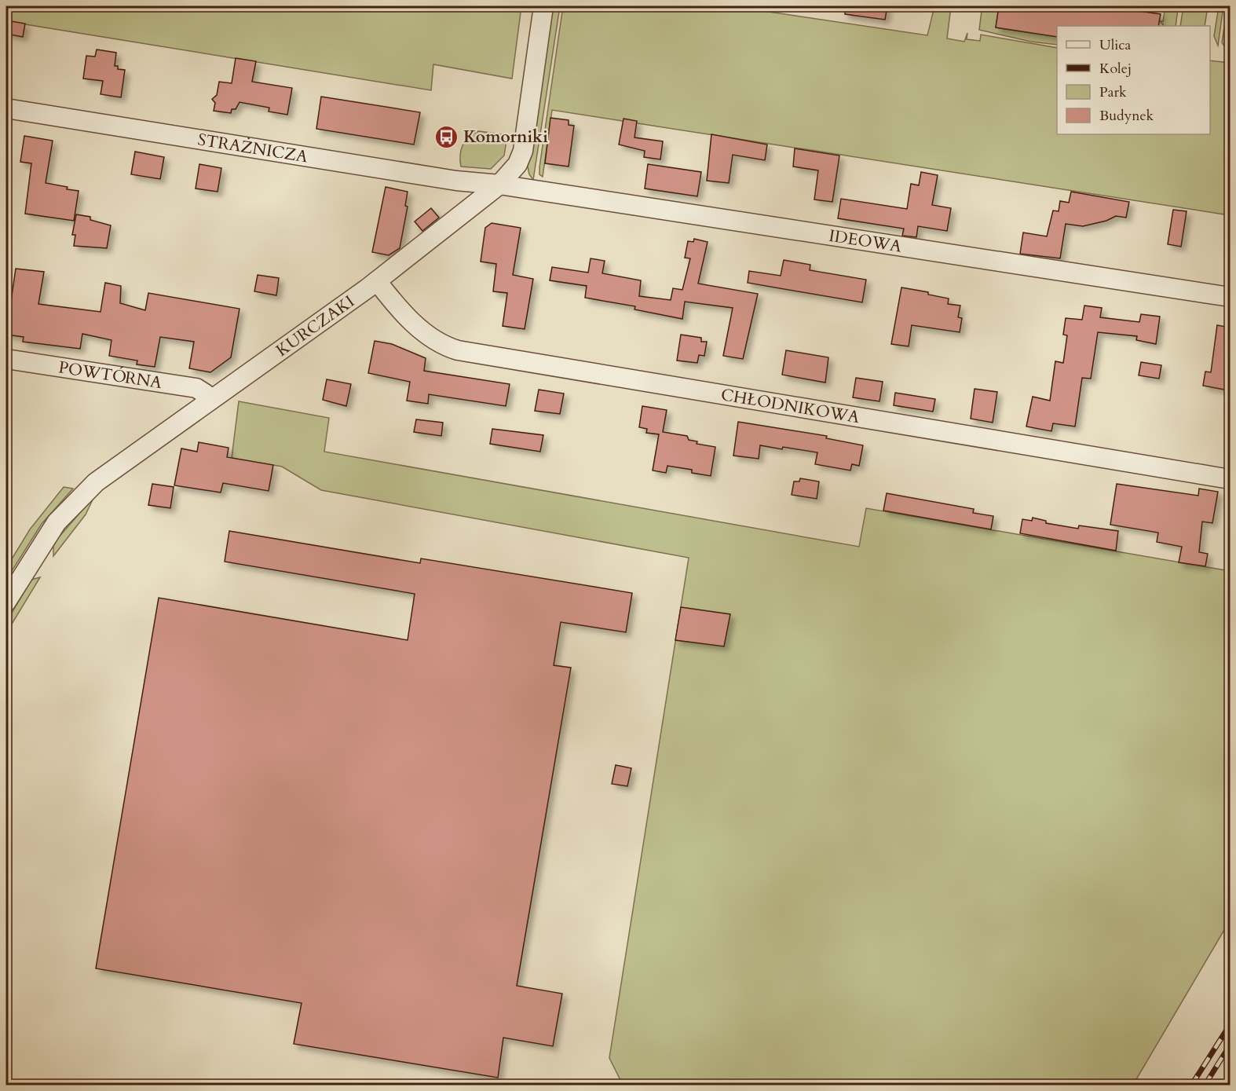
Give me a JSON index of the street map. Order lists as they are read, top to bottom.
{
  "streets": {
    "street": [
      "STRAŻNICZA",
      "IDEOWA",
      "KURCZAKI",
      "POWTÓRNA",
      "CHŁODNIKOWA"
    ]
  },
  "crossings": [
    ["STRAŻNICZA", "IDEOWA"],
    ["STRAŻNICZA", "KURCZAKI"],
    ["IDEOWA", "KURCZAKI"],
    ["KURCZAKI", "POWTÓRNA"],
    ["KURCZAKI", "CHŁODNIKOWA"]
  ],
  "places": {
    "bus stop": ["Komorniki"]
  },
  "legend": [
    "Ulica",
    "Kolej",
    "Park",
    "Budynek"
  ]
}
